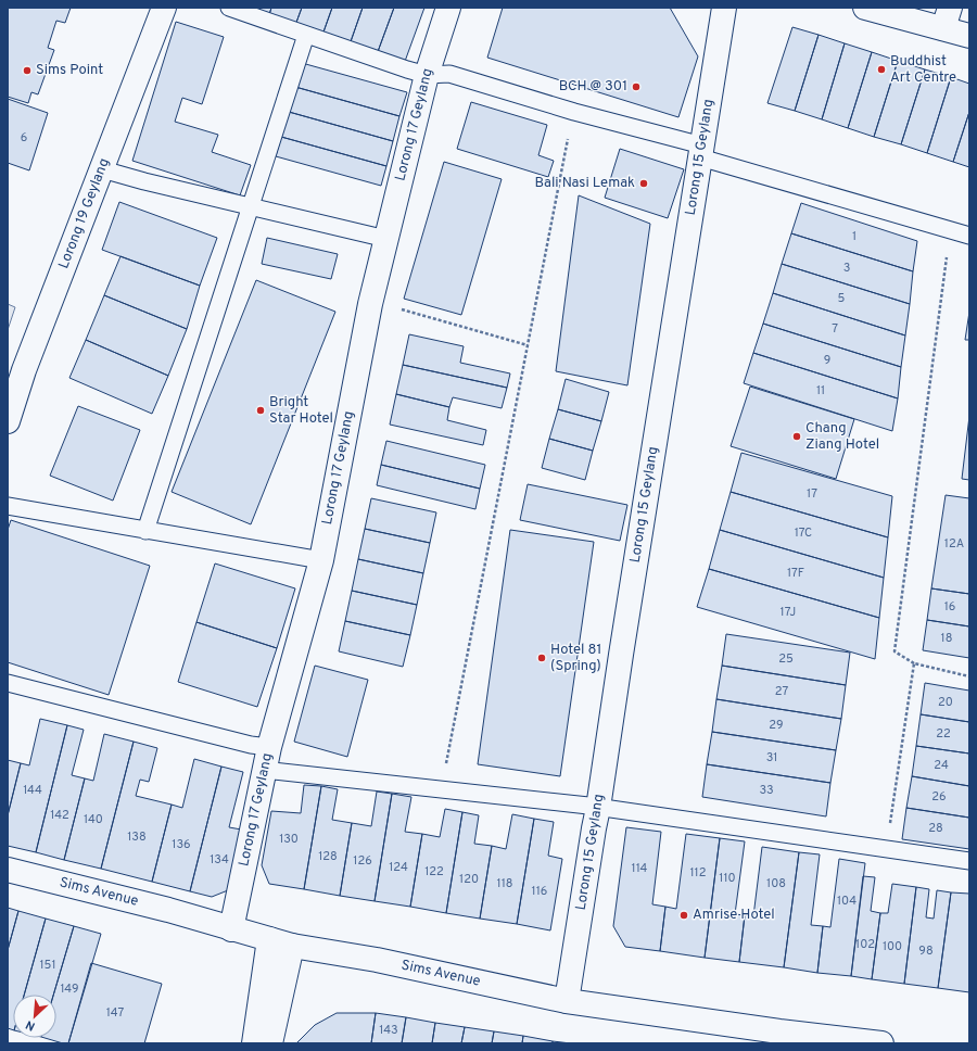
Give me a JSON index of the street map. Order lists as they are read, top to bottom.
{
  "streets": {
    "street": [
      "Lorong 17 Geylang",
      "Lorong 15 Geylang",
      "Lorong 19 Geylang",
      "Sims Avenue"
    ]
  },
  "crossings": [
    ["Lorong 17 Geylang", "Sims Avenue"],
    ["Lorong 15 Geylang", "Sims Avenue"]
  ],
  "places": [
    "Buddhist Art Centre",
    "Sims Point",
    "BCH @ 301",
    "Bali Nasi Lemak",
    "Bright Star Hotel",
    "Chang Ziang Hotel",
    "Hotel 81 (Spring)",
    "Amrise Hotel"
  ],
  "house_numbers": [
    "6",
    "1",
    "3",
    "5",
    "7",
    "9",
    "11",
    "17",
    "17C",
    "12A",
    "17F",
    "16",
    "17J",
    "18",
    "25",
    "27",
    "20",
    "29",
    "22",
    "31",
    "24",
    "144",
    "33",
    "26",
    "142",
    "140",
    "28",
    "138",
    "130",
    "136",
    "128",
    "134",
    "126",
    "124",
    "114",
    "122",
    "112",
    "110",
    "120",
    "118",
    "108",
    "116",
    "104",
    "102",
    "100",
    "98",
    "151",
    "149",
    "147",
    "143"
  ],
  "north": "bottom left"
}
